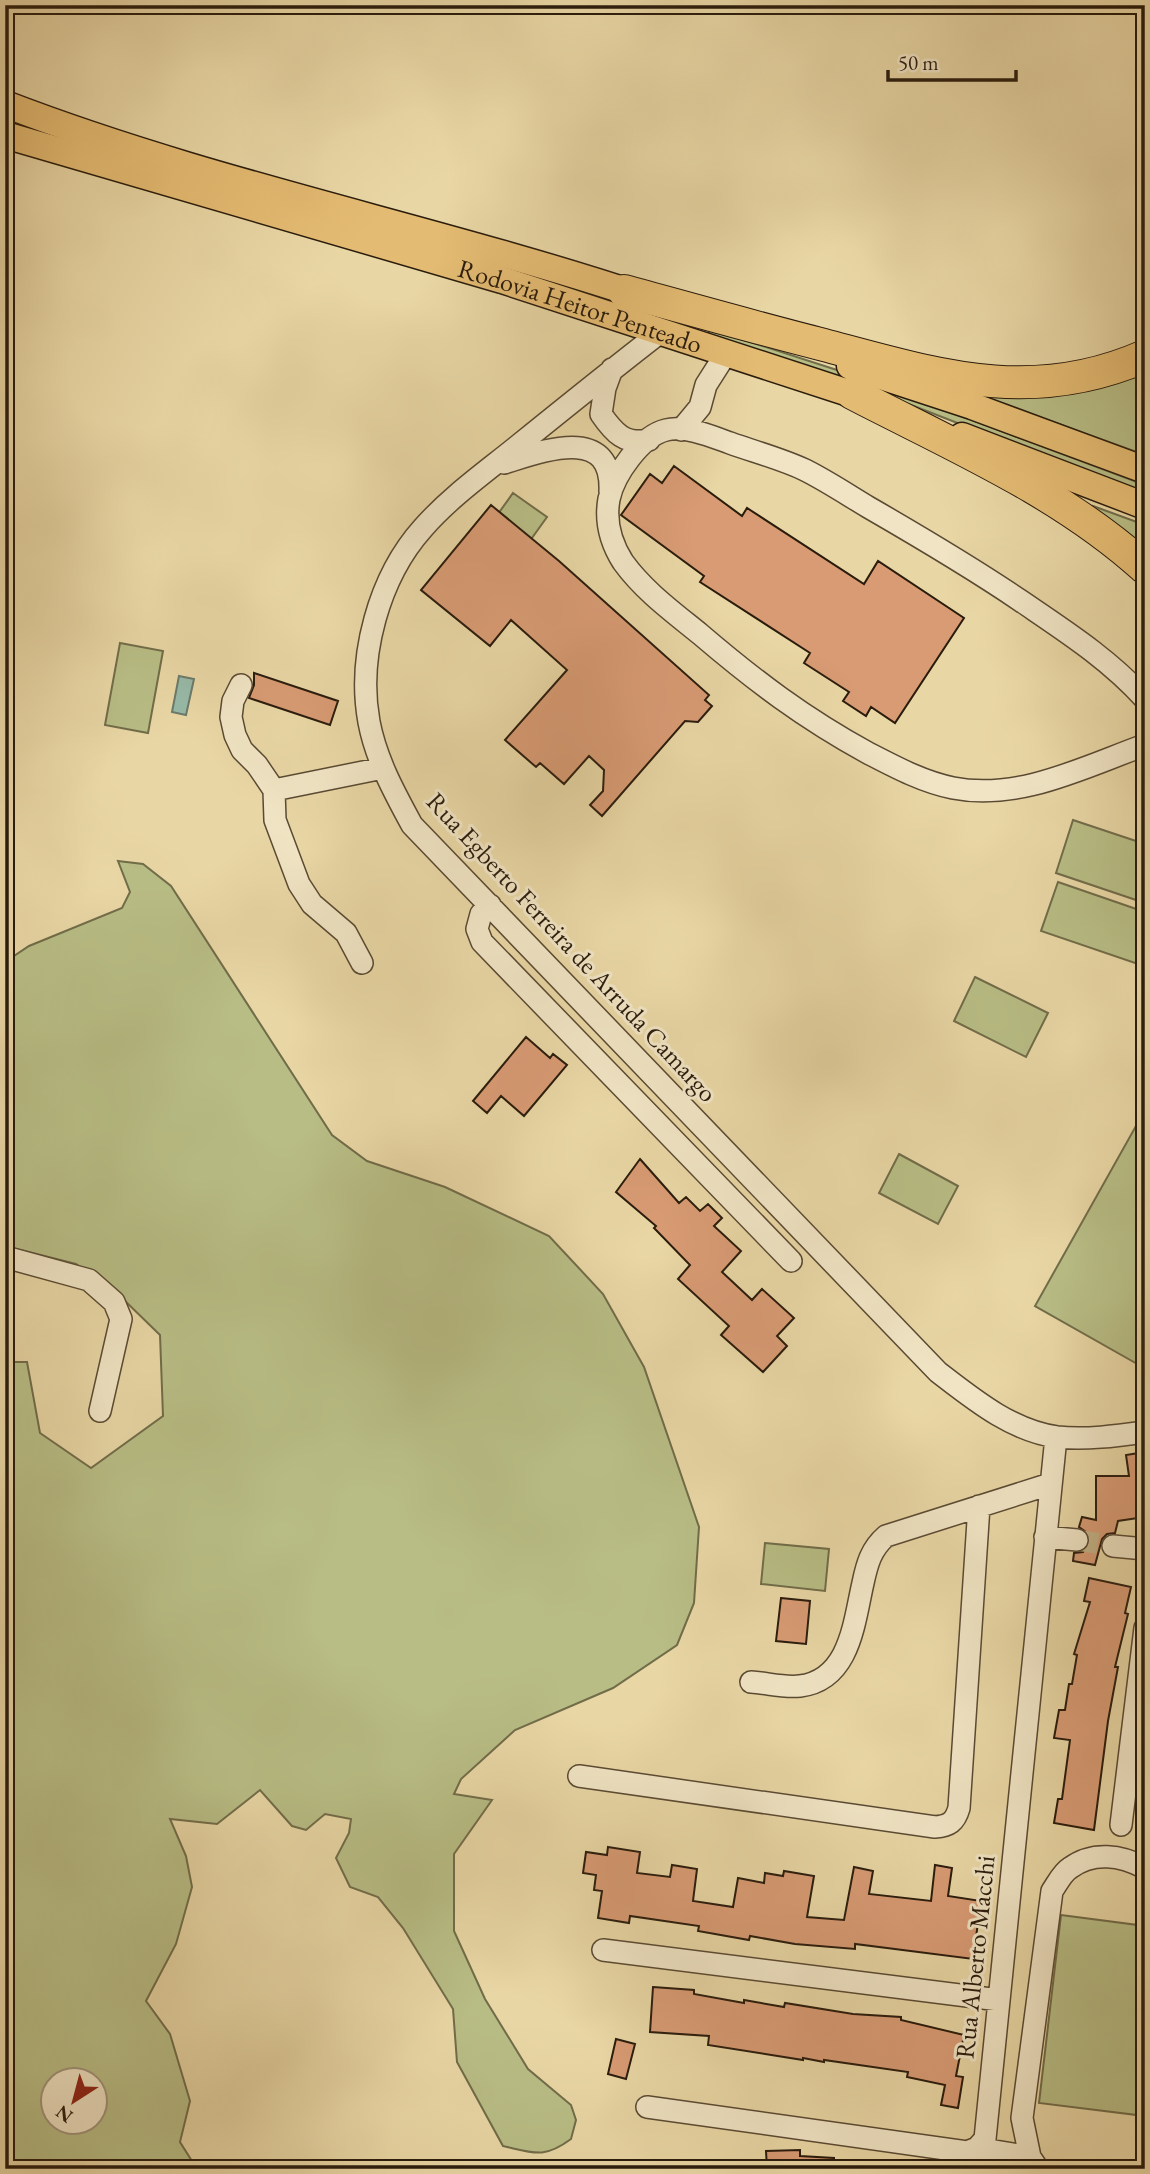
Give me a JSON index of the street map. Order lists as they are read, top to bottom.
{
  "streets": {
    "main road": ["Rodovia Heitor Penteado"],
    "street": ["Rua Egberto Ferreira de Arruda Camargo", "Rua Alberto Macchi"]
  },
  "crossings": [
    ["Rodovia Heitor Penteado", "Rua Egberto Ferreira de Arruda Camargo"],
    ["Rua Egberto Ferreira de Arruda Camargo", "Rua Alberto Macchi"]
  ],
  "scale_bar": "50 m",
  "north": "bottom left"
}
